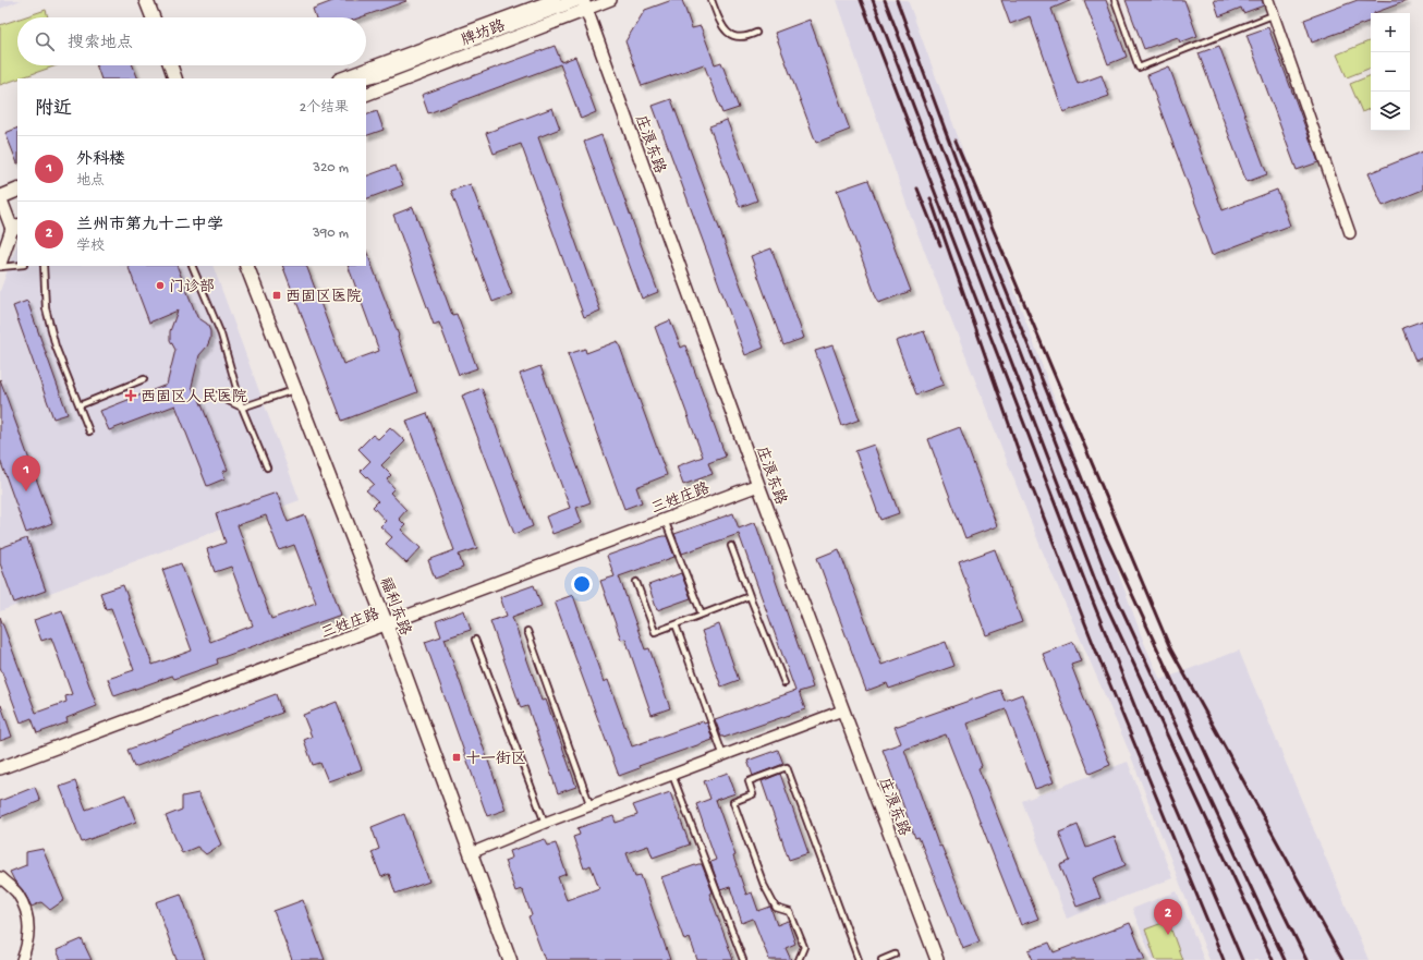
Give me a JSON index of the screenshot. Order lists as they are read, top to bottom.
{
  "streets": {
    "main road": ["牌坊路", "福利东路"],
    "street": ["庄浪东路", "三姓庄路"]
  },
  "crossings": [
    ["牌坊路", "庄浪东路"],
    ["庄浪东路", "三姓庄路"],
    ["三姓庄路", "福利东路"]
  ],
  "places": {
    "other": ["门诊部"],
    "transit": ["西固区医院", "十一街区"],
    "health": ["西固区人民医院"]
  },
  "page": {
    "map_buttons": ["+", "−"],
    "search": "搜索地点",
    "heading": ["附近", "2个结果"],
    "list": [
      {
        "mark": "1",
        "name": "外科楼",
        "note": "地点",
        "value": "320 m"
      },
      {
        "mark": "2",
        "name": "兰州市第九十二中学",
        "note": "学校",
        "value": "390 m"
      }
    ],
    "pins": ["1", "2"]
  }
}
